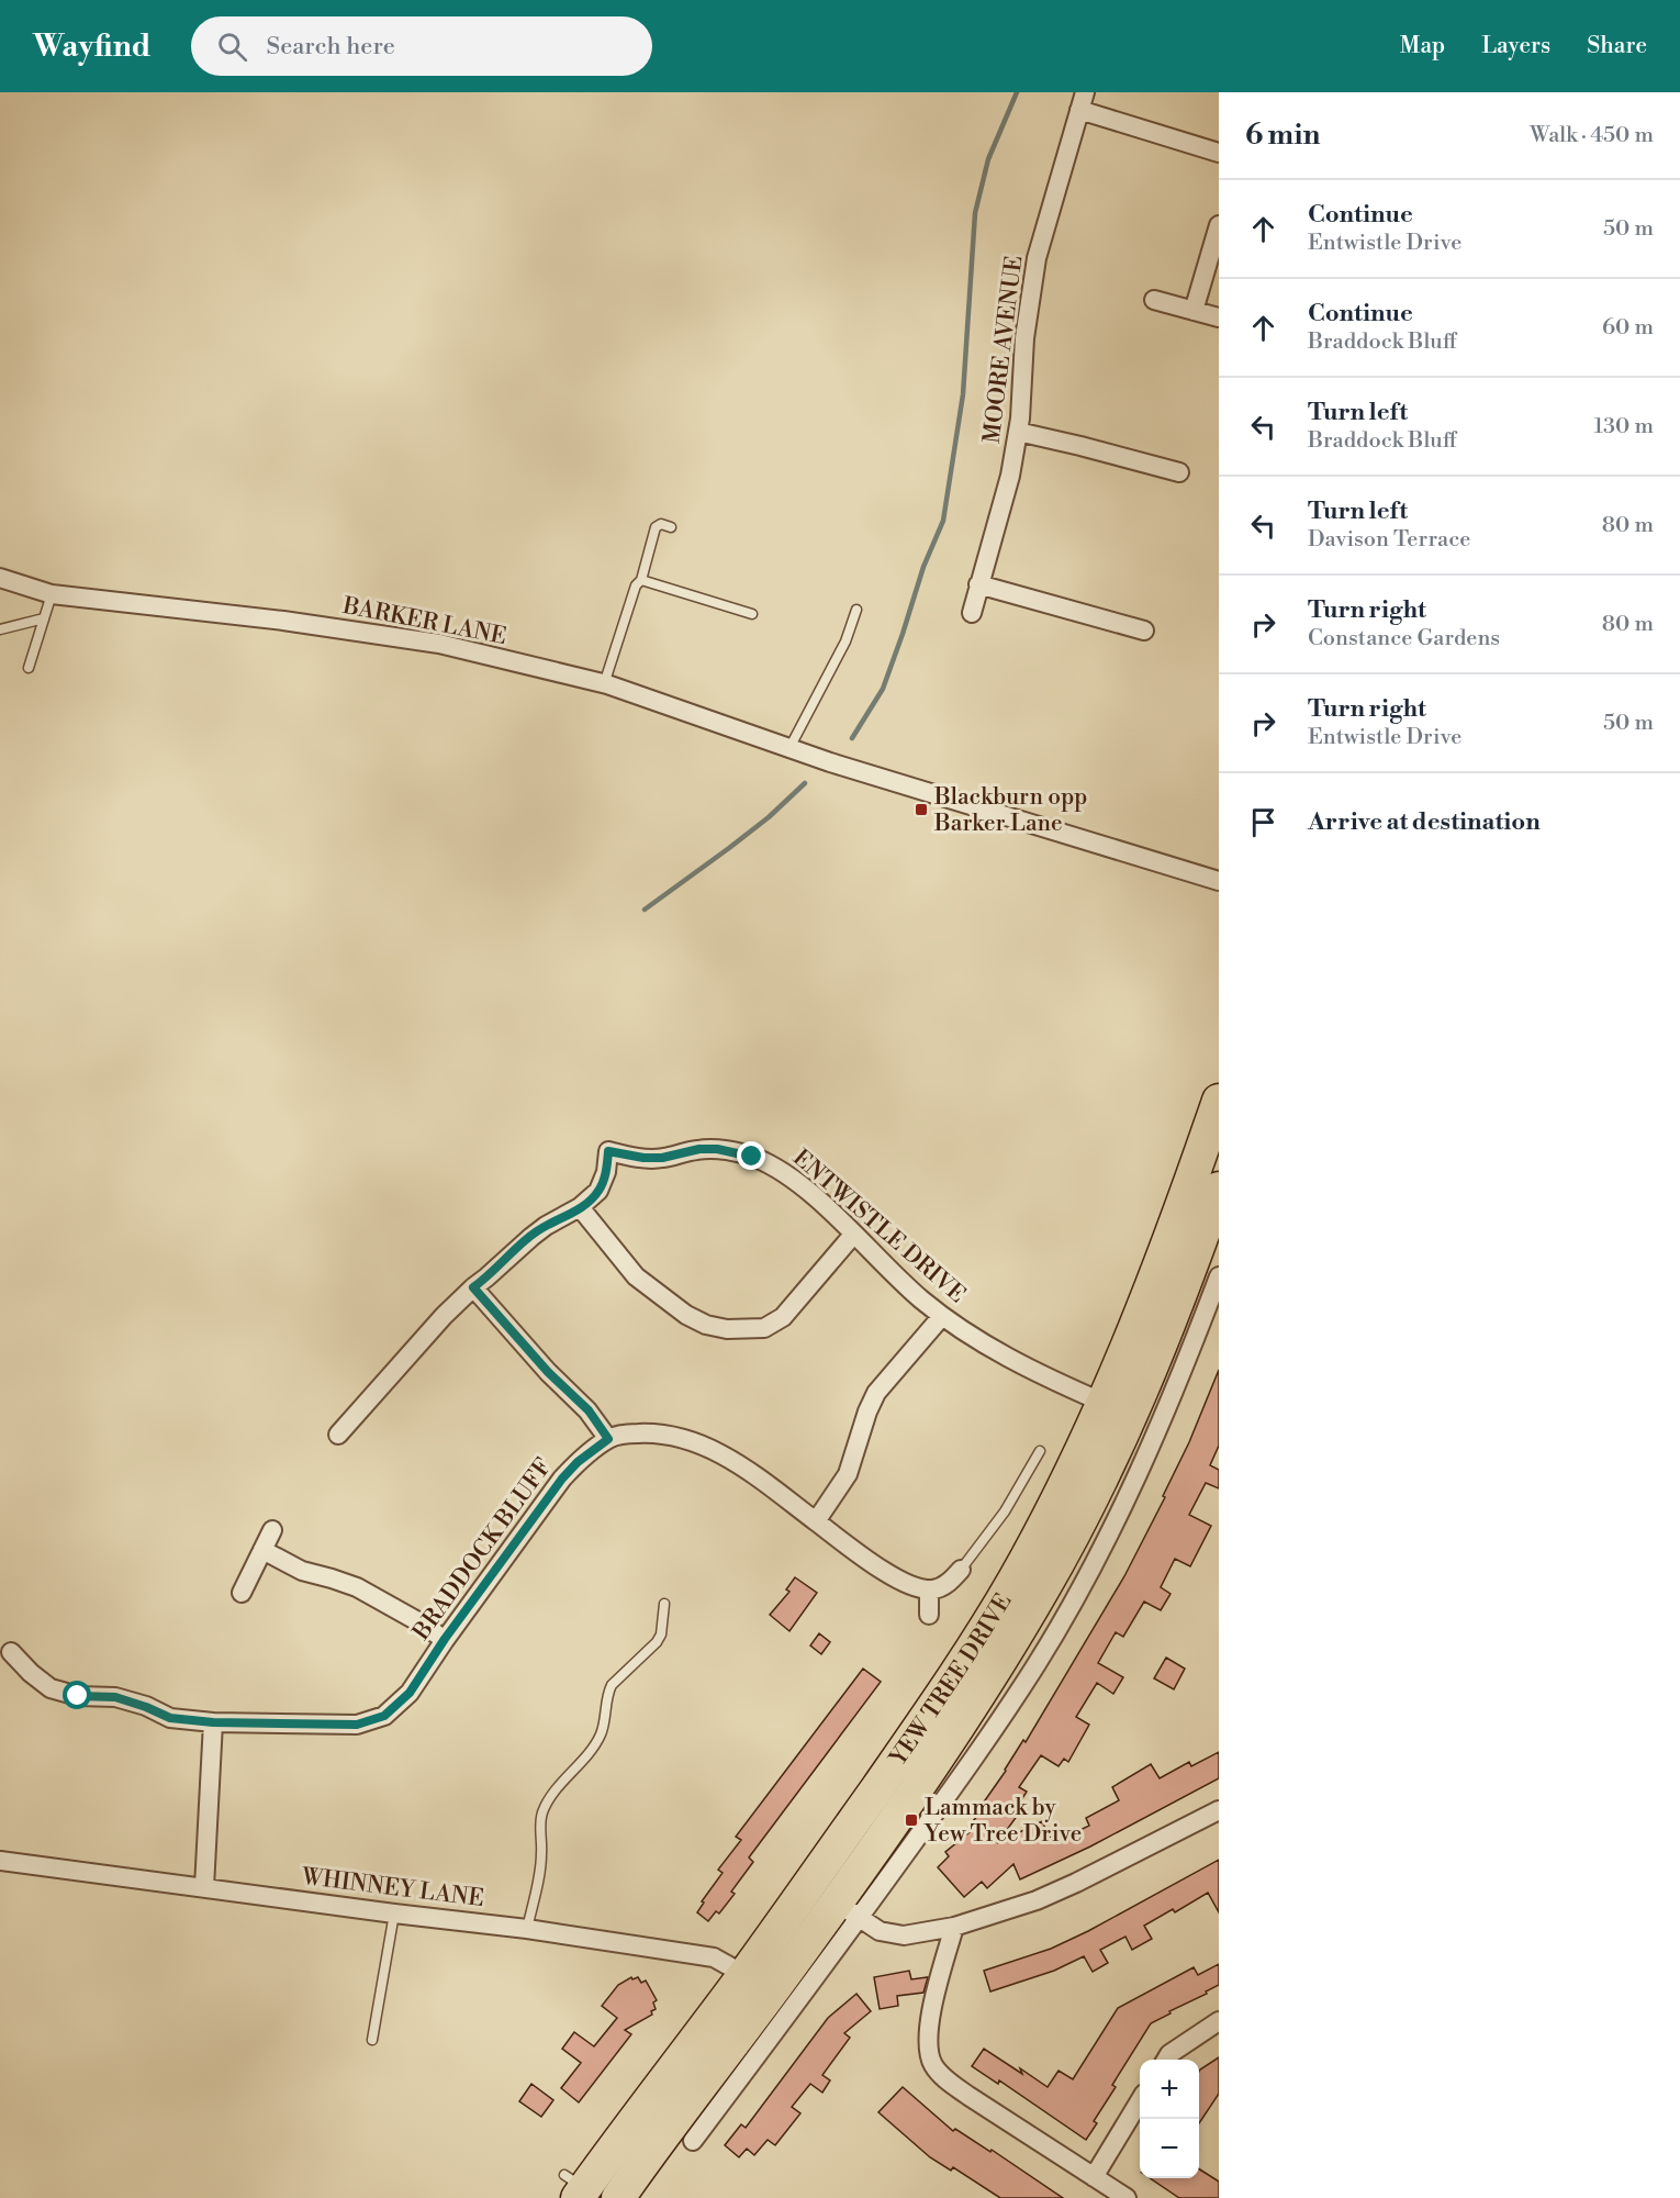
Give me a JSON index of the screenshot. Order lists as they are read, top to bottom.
{
  "streets": {
    "highway": ["YEW TREE DRIVE"],
    "street": [
      "MOORE AVENUE",
      "BARKER LANE",
      "ENTWISTLE DRIVE",
      "BRADDOCK BLUFF",
      "WHINNEY LANE"
    ]
  },
  "crossings": [
    ["ENTWISTLE DRIVE", "YEW TREE DRIVE"],
    ["YEW TREE DRIVE", "WHINNEY LANE"]
  ],
  "places": {
    "transit": ["Blackburn opp Barker Lane", "Lammack by Yew Tree Drive"]
  },
  "page": {
    "header": "Wayfind",
    "search": "Search here",
    "nav": ["Map", "Layers", "Share"],
    "heading": ["6 min", "Walk · 450 m"],
    "list": [
      ["Continue", "Entwistle Drive", "50 m"],
      ["Continue", "Braddock Bluff", "60 m"],
      ["Turn left", "Braddock Bluff", "130 m"],
      ["Turn left", "Davison Terrace", "80 m"],
      ["Turn right", "Constance Gardens", "80 m"],
      ["Turn right", "Entwistle Drive", "50 m"],
      "Arrive at destination"
    ],
    "map_buttons": ["+", "−"]
  }
}
